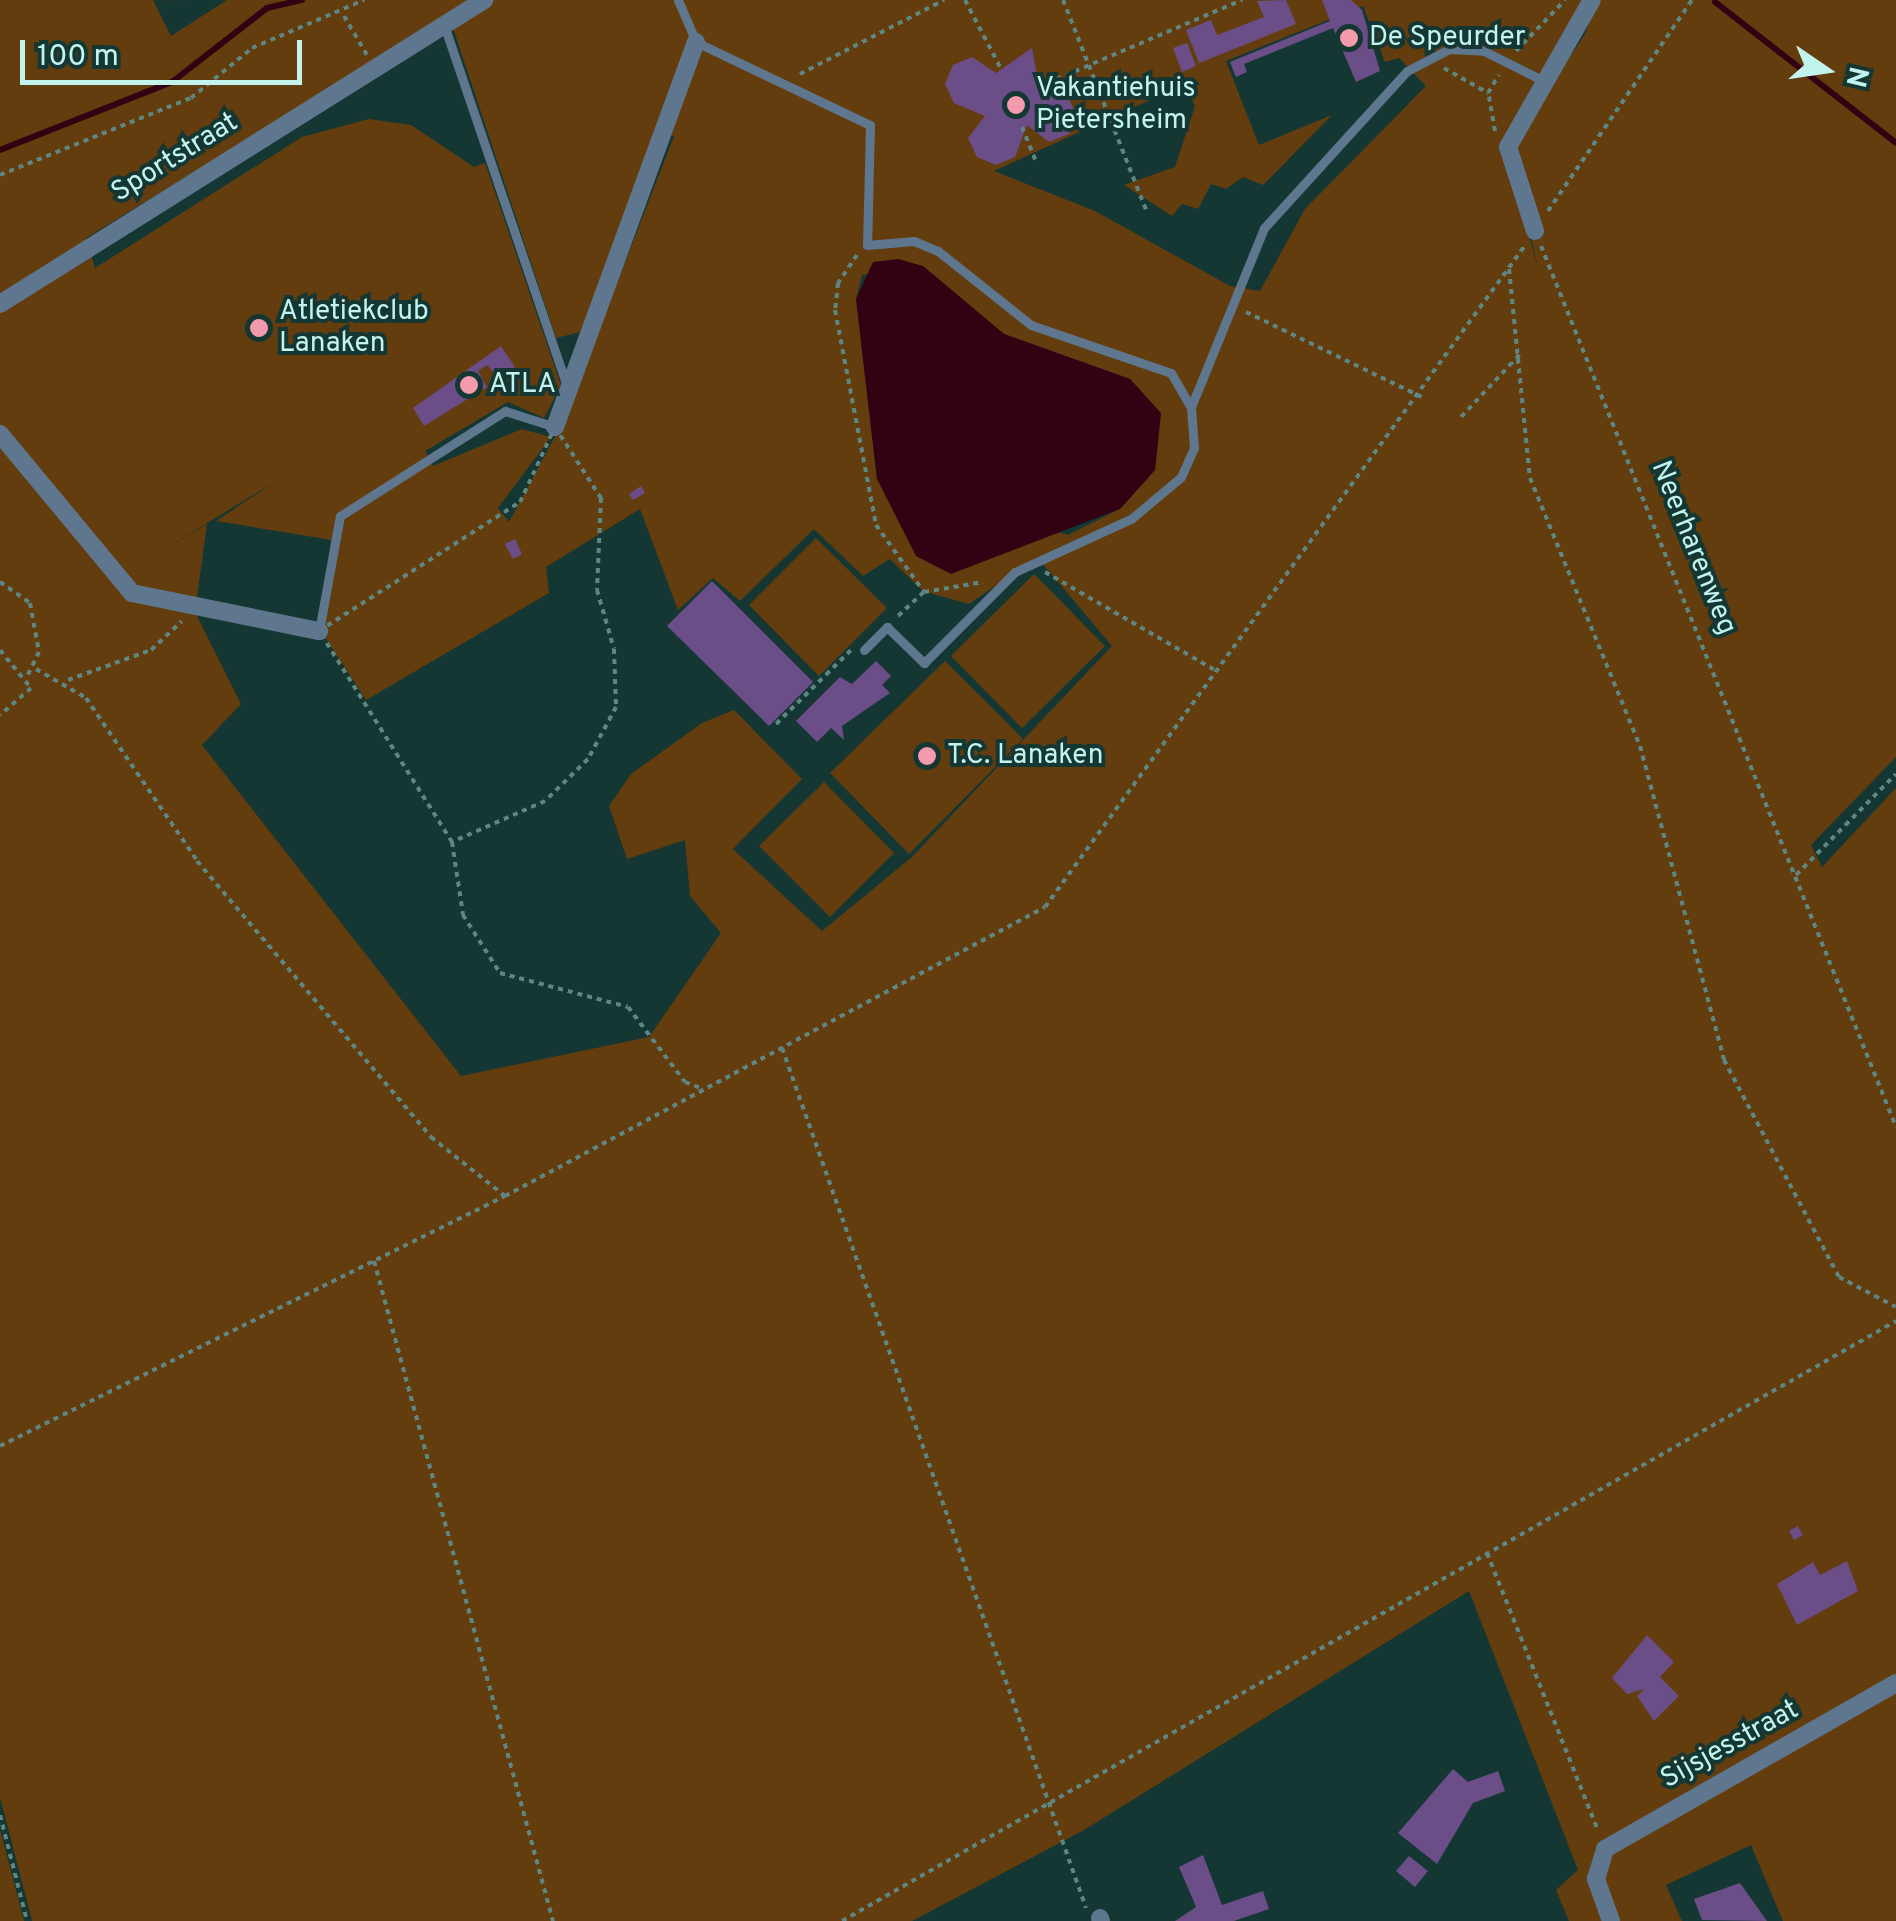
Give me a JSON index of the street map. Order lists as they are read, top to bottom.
{
  "streets": {
    "street": ["Sportstraat", "Sijsjesstraat"],
    "path": ["Neerharenweg"]
  },
  "places": [
    "De Speurder",
    "Vakantiehuis Pietersheim",
    "Atletiekclub Lanaken",
    "ATLA",
    "T.C. Lanaken"
  ],
  "scale_bar": "100 m",
  "north": "right"
}
